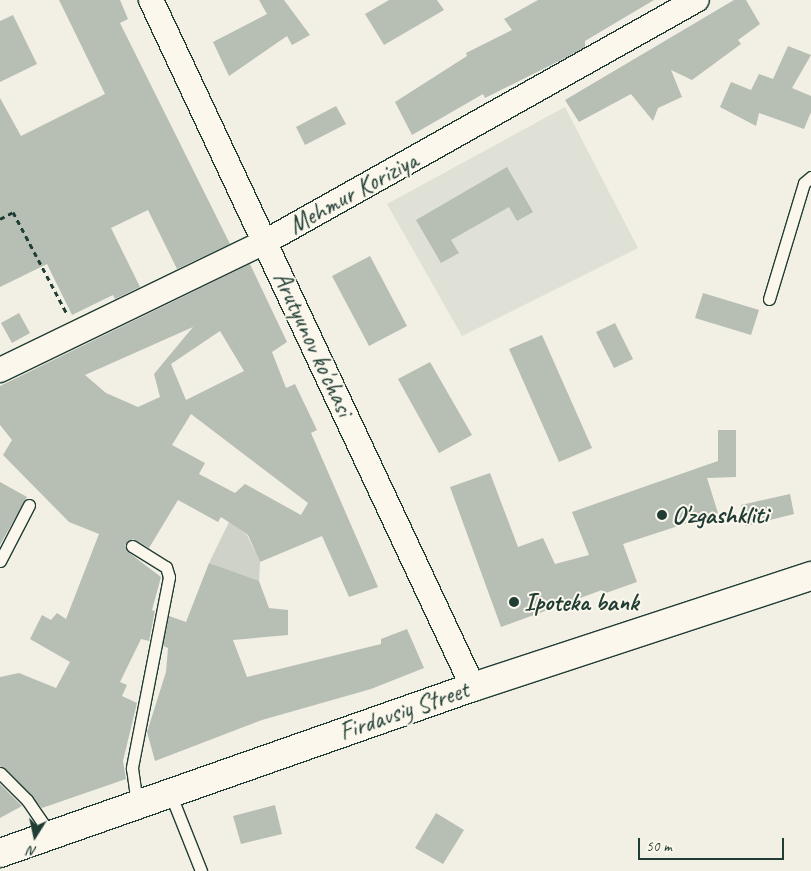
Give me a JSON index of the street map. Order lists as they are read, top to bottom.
{
  "streets": {
    "main road": ["Firdavsiy Street"],
    "street": ["Mehmur Koriziya", "Arutyunov ko'chasi"]
  },
  "crossings": [
    ["Mehmur Koriziya", "Arutyunov ko'chasi"],
    ["Arutyunov ko'chasi", "Firdavsiy Street"]
  ],
  "places": ["O'zgashkliti", "Ipoteka bank"],
  "scale_bar": "50 m",
  "north": "bottom"
}
